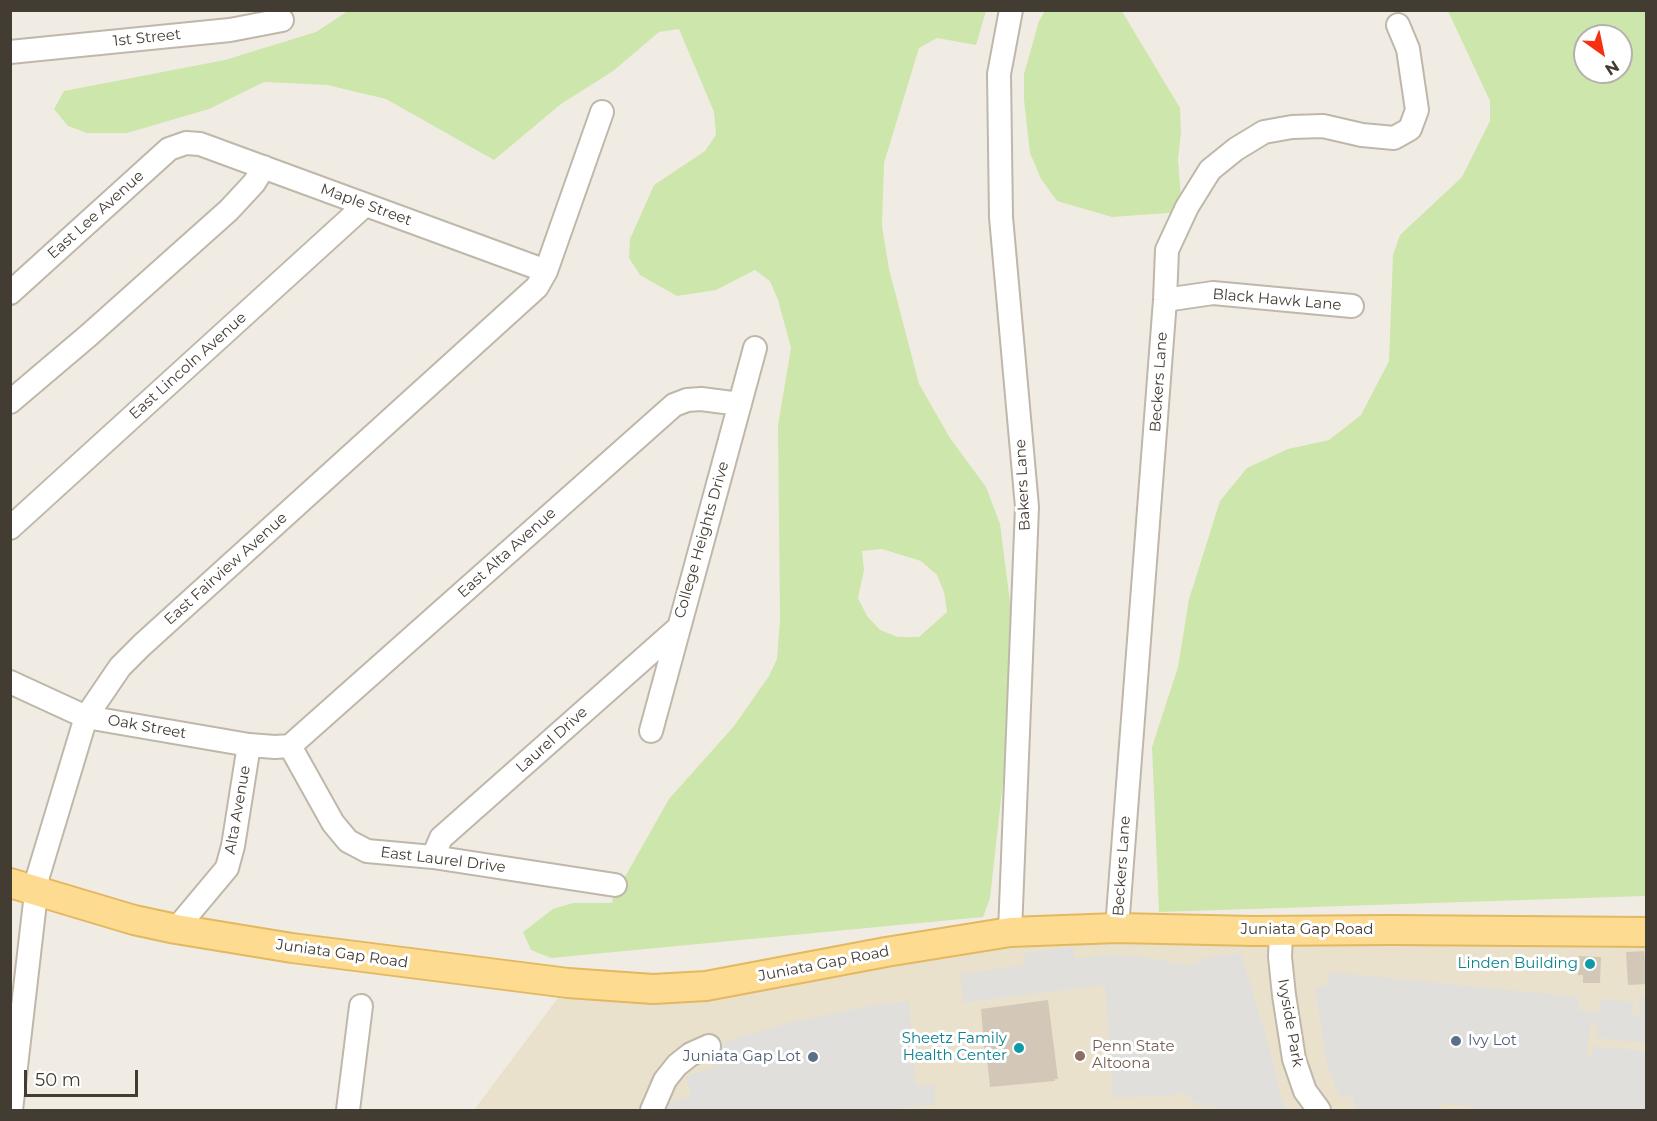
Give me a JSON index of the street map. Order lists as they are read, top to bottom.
{
  "streets": {
    "main road": ["Juniata Gap Road"],
    "street": [
      "1st Street",
      "Maple Street",
      "East Lee Avenue",
      "Black Hawk Lane",
      "East Lincoln Avenue",
      "Beckers Lane",
      "Bakers Lane",
      "College Heights Drive",
      "East Alta Avenue",
      "East Fairview Avenue",
      "Oak Street",
      "Laurel Drive",
      "Alta Avenue",
      "East Laurel Drive",
      "Ivyside Park"
    ]
  },
  "crossings": [
    ["Maple Street", "East Lee Avenue"],
    ["Maple Street", "East Lincoln Avenue"],
    ["Maple Street", "East Fairview Avenue"],
    ["Black Hawk Lane", "Beckers Lane"],
    ["Beckers Lane", "Juniata Gap Road"],
    ["Bakers Lane", "Juniata Gap Road"],
    ["College Heights Drive", "East Alta Avenue"],
    ["College Heights Drive", "Laurel Drive"],
    ["East Alta Avenue", "Oak Street"],
    ["East Alta Avenue", "East Laurel Drive"],
    ["East Fairview Avenue", "Oak Street"],
    ["East Fairview Avenue", "Juniata Gap Road"],
    ["Oak Street", "Alta Avenue"],
    ["Oak Street", "East Laurel Drive"],
    ["Laurel Drive", "East Laurel Drive"],
    ["Alta Avenue", "Juniata Gap Road"],
    ["Juniata Gap Road", "Ivyside Park"]
  ],
  "places": [
    "Linden Building",
    "Ivy Lot",
    "Sheetz Family Health Center",
    "Penn State Altoona",
    "Juniata Gap Lot"
  ],
  "scale_bar": "50 m",
  "north": "bottom right"
}
